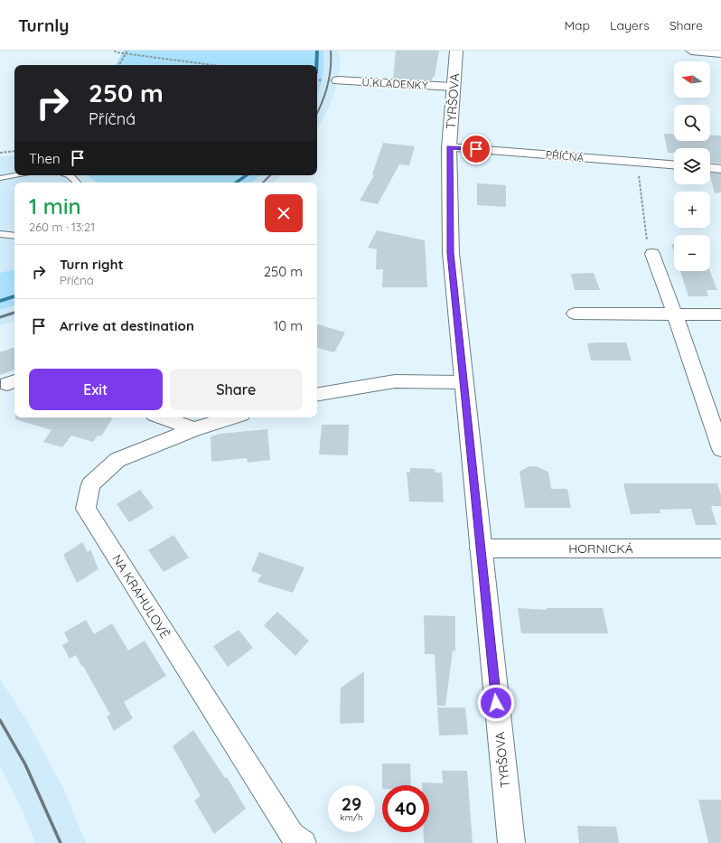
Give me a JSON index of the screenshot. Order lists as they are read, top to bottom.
{
  "streets": {
    "street": [
      "U KLADENKY",
      "TYRŠOVA",
      "PŘÍČNÁ",
      "HORNICKÁ",
      "NA KRAHULOVĚ"
    ]
  },
  "crossings": [
    ["U KLADENKY", "TYRŠOVA"],
    ["TYRŠOVA", "PŘÍČNÁ"],
    ["TYRŠOVA", "HORNICKÁ"]
  ],
  "north": "left",
  "page": {
    "header": "Turnly",
    "nav": ["Map", "Layers", "Share"],
    "map_buttons": ["+", "−"],
    "turn": ["250 m", "Příčná"],
    "then": "Then",
    "heading": ["1 min", "260 m · 13:21"],
    "list": [
      {
        "name": "Turn right",
        "note": "Příčná",
        "value": "250 m"
      },
      {
        "name": "Arrive at destination",
        "value": "10 m"
      }
    ],
    "buttons": ["Exit", "Share"],
    "speed": "29 km/h",
    "limit": "40"
  }
}
